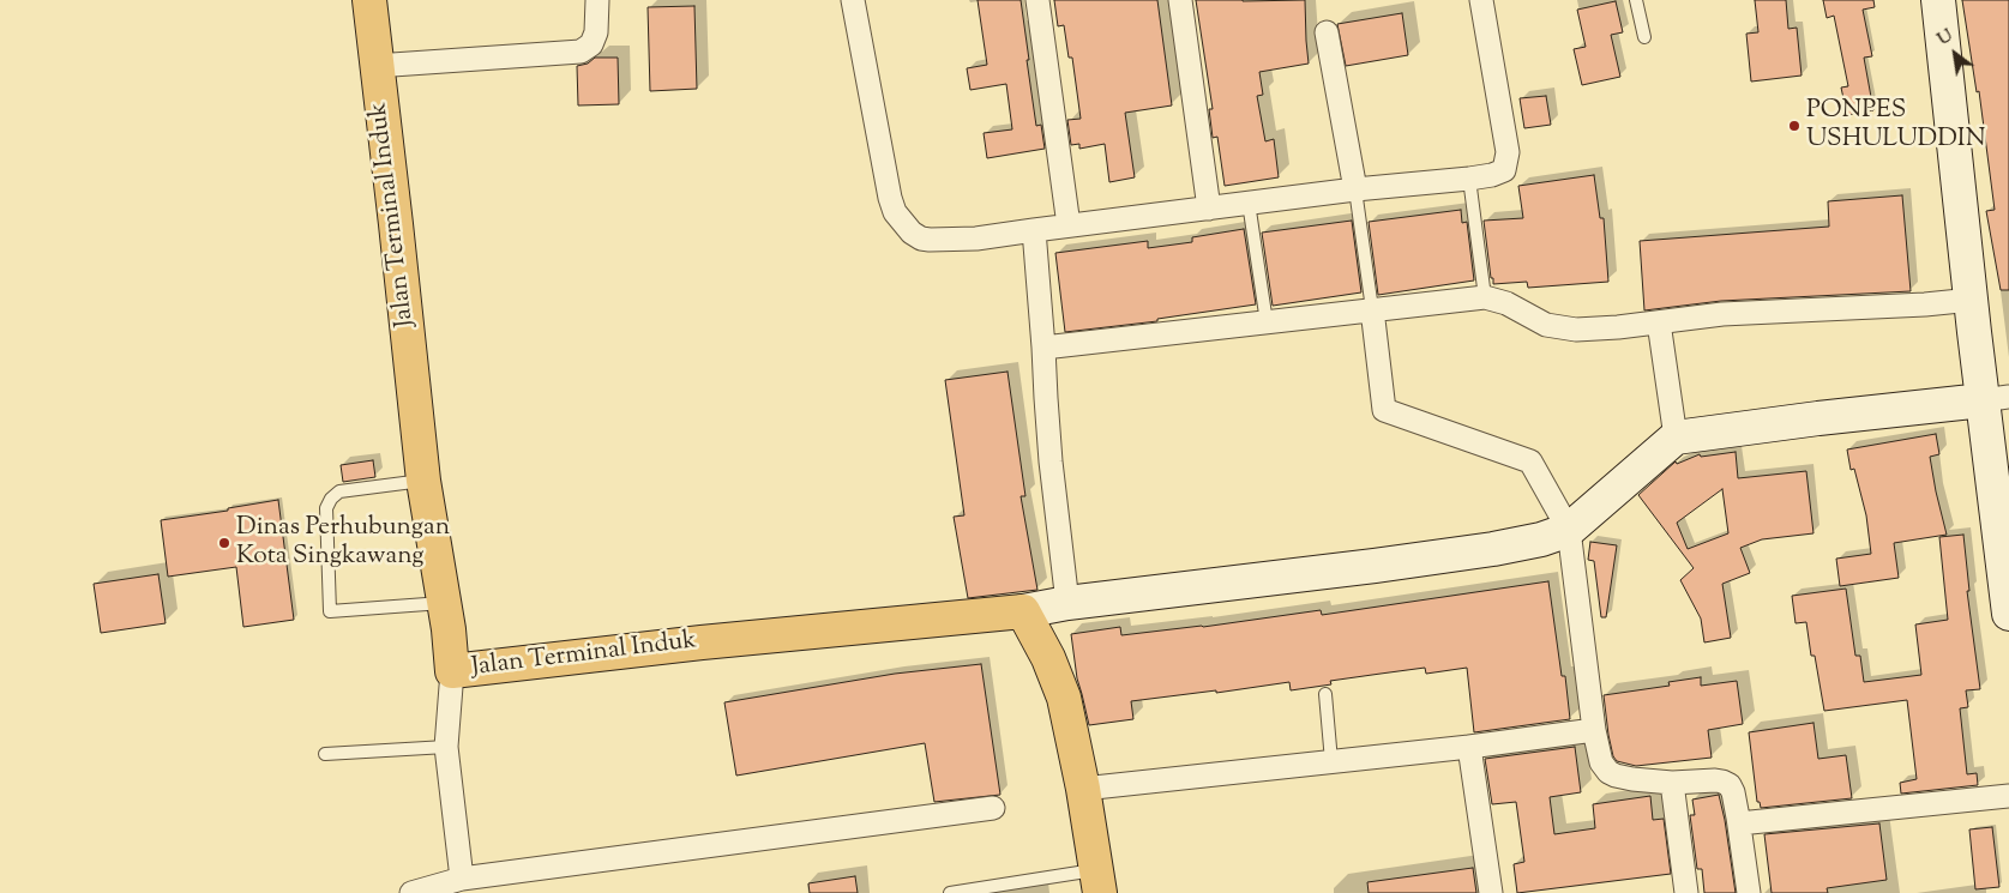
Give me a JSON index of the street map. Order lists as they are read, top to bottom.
{
  "streets": {
    "highway": ["Jalan Terminal Induk"]
  },
  "places": ["PONPES USHULUDDIN", "Dinas Perhubungan Kota Singkawang"],
  "north": "top left"
}
